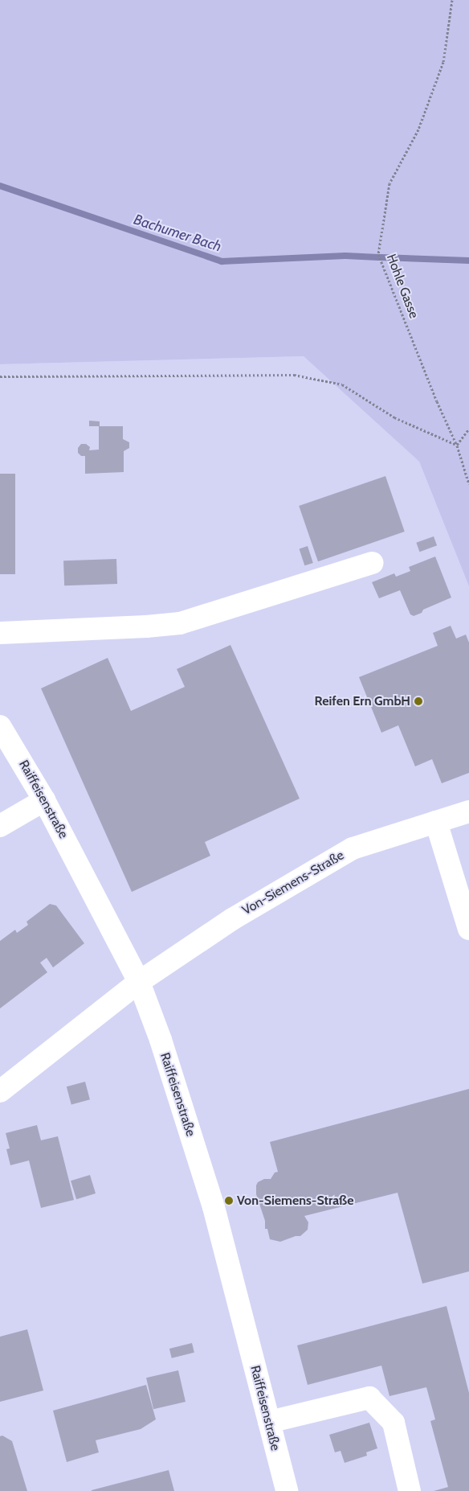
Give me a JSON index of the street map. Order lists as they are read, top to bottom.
{
  "streets": {
    "street": ["Raiffeisenstraße", "Von-Siemens-Straße"],
    "path": ["Hohle Gasse"]
  },
  "crossings": [
    ["Raiffeisenstraße", "Von-Siemens-Straße"]
  ],
  "water": ["Bachumer Bach"],
  "places": ["Reifen Ern GmbH", "Von-Siemens-Straße"]
}
